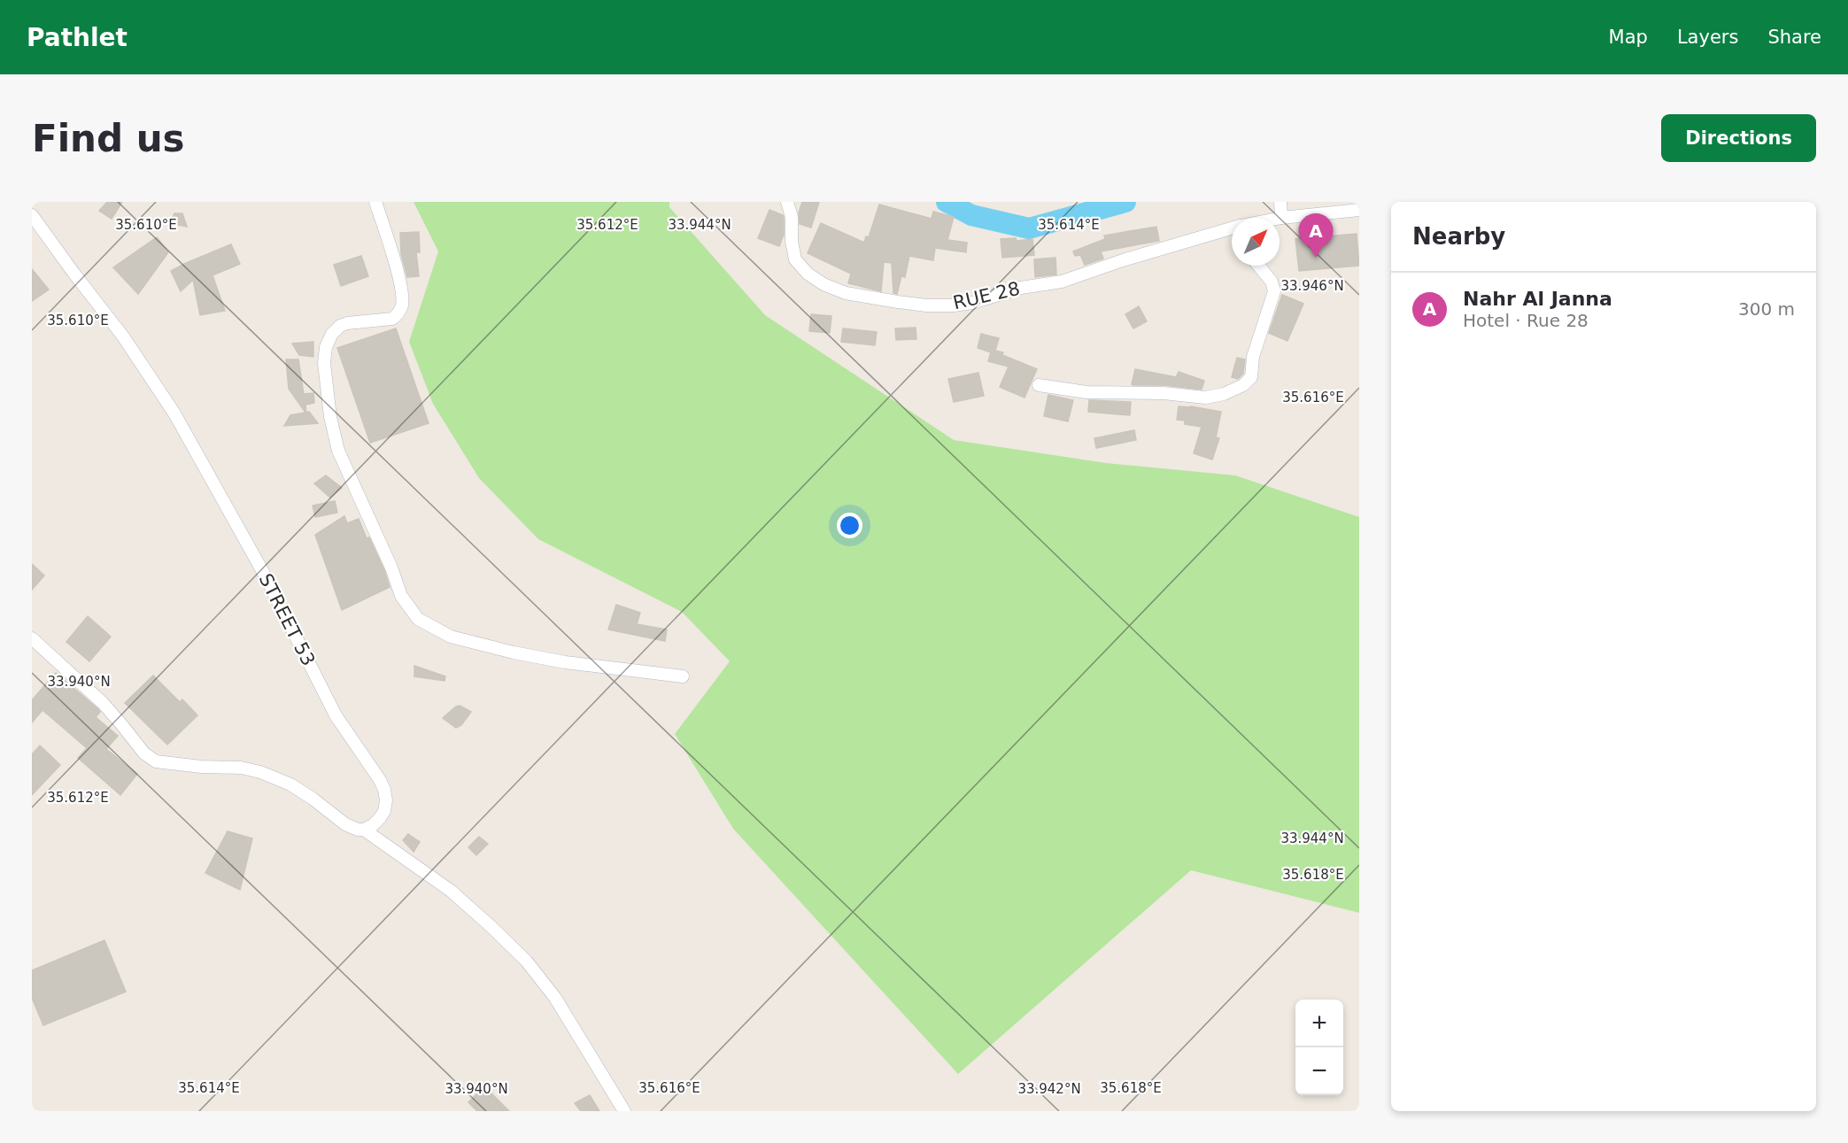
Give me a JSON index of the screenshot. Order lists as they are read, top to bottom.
{
  "streets": {
    "street": ["RUE 28", "STREET 53"]
  },
  "north": "top right",
  "page": {
    "header": "Pathlet",
    "nav": ["Map", "Layers", "Share"],
    "buttons": "Directions",
    "title": "Find us",
    "heading": "Nearby",
    "pins": "A",
    "list": [
      {
        "mark": "A",
        "name": "Nahr Al Janna",
        "note": "Hotel · Rue 28",
        "value": "300 m"
      }
    ],
    "map_buttons": ["+", "−"]
  },
  "coordinates": [
    "33.944°N",
    "35.610°E",
    "35.612°E",
    "35.614°E",
    "33.946°N",
    "35.616°E",
    "33.940°N",
    "35.618°E",
    "33.942°N"
  ]
}
